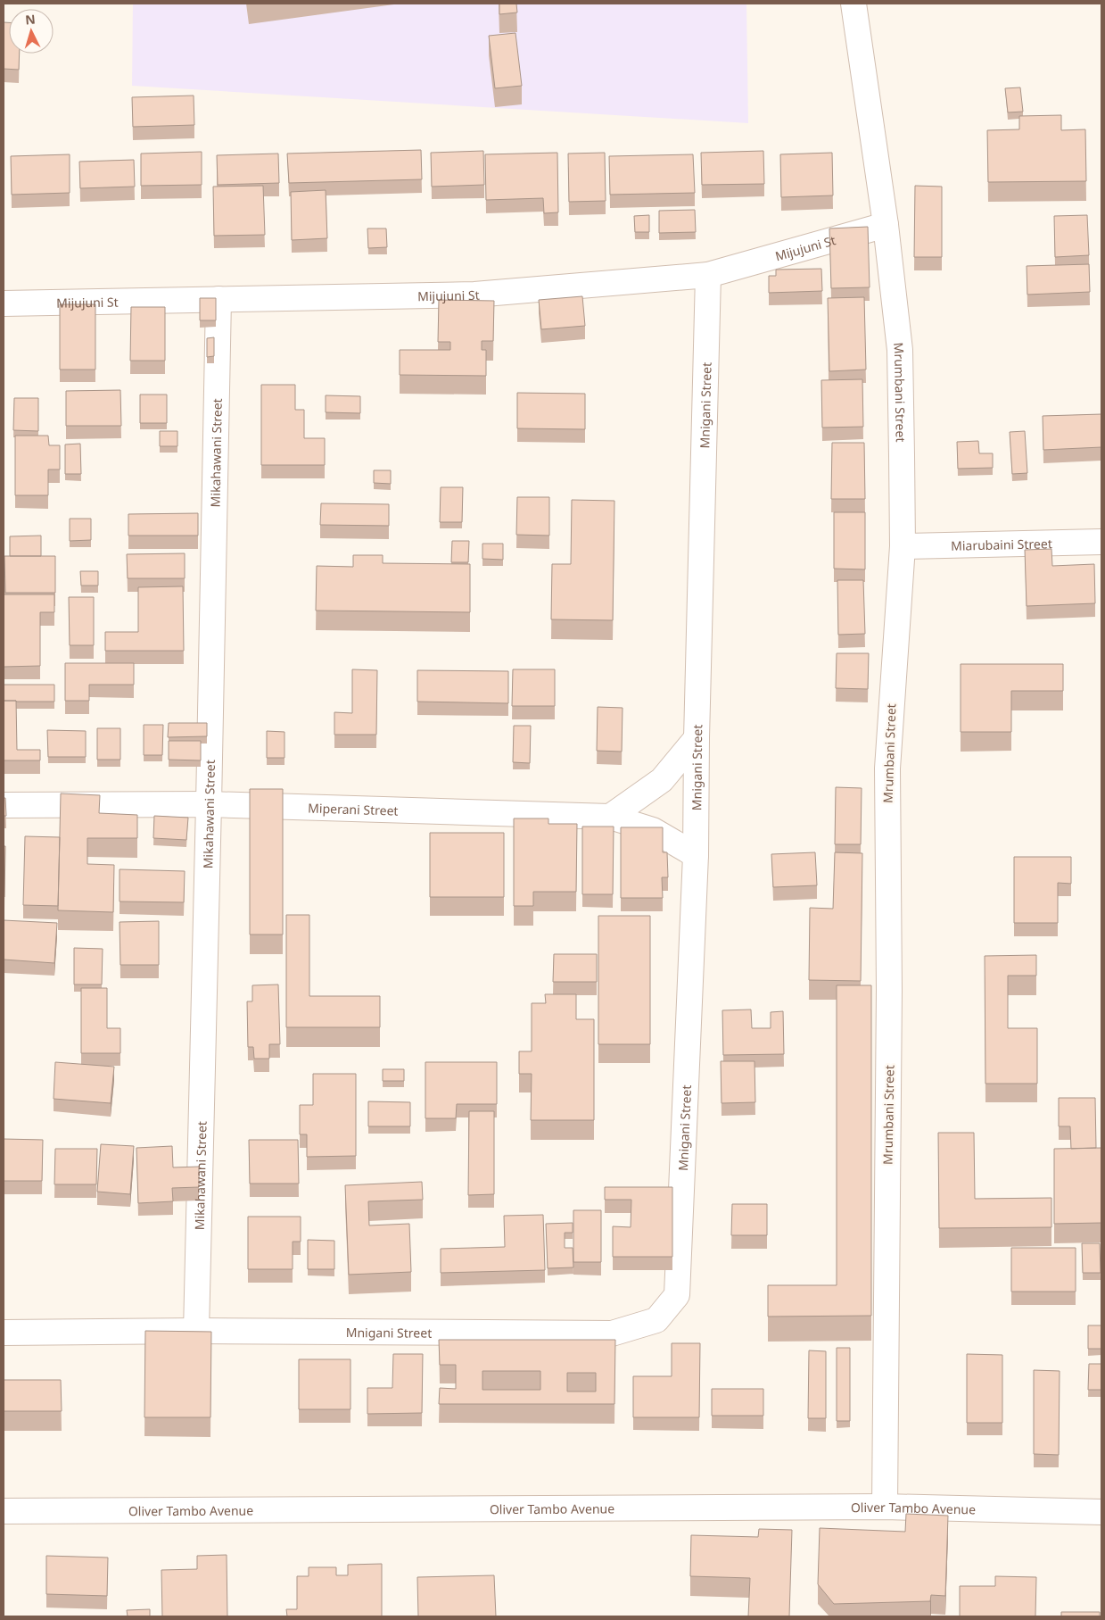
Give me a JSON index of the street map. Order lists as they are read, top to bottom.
{
  "streets": {
    "street": [
      "Mijujuni St",
      "Mrumbani Street",
      "Mnigani Street",
      "Mikahawani Street",
      "Miarubaini Street",
      "Miperani Street",
      "Oliver Tambo Avenue"
    ]
  },
  "crossings": [
    ["Mijujuni St", "Mrumbani Street"],
    ["Mijujuni St", "Mnigani Street"],
    ["Mijujuni St", "Mikahawani Street"],
    ["Mrumbani Street", "Miarubaini Street"],
    ["Mrumbani Street", "Oliver Tambo Avenue"],
    ["Mnigani Street", "Mikahawani Street"],
    ["Mnigani Street", "Miperani Street"],
    ["Mikahawani Street", "Miperani Street"]
  ],
  "north": "top"
}
